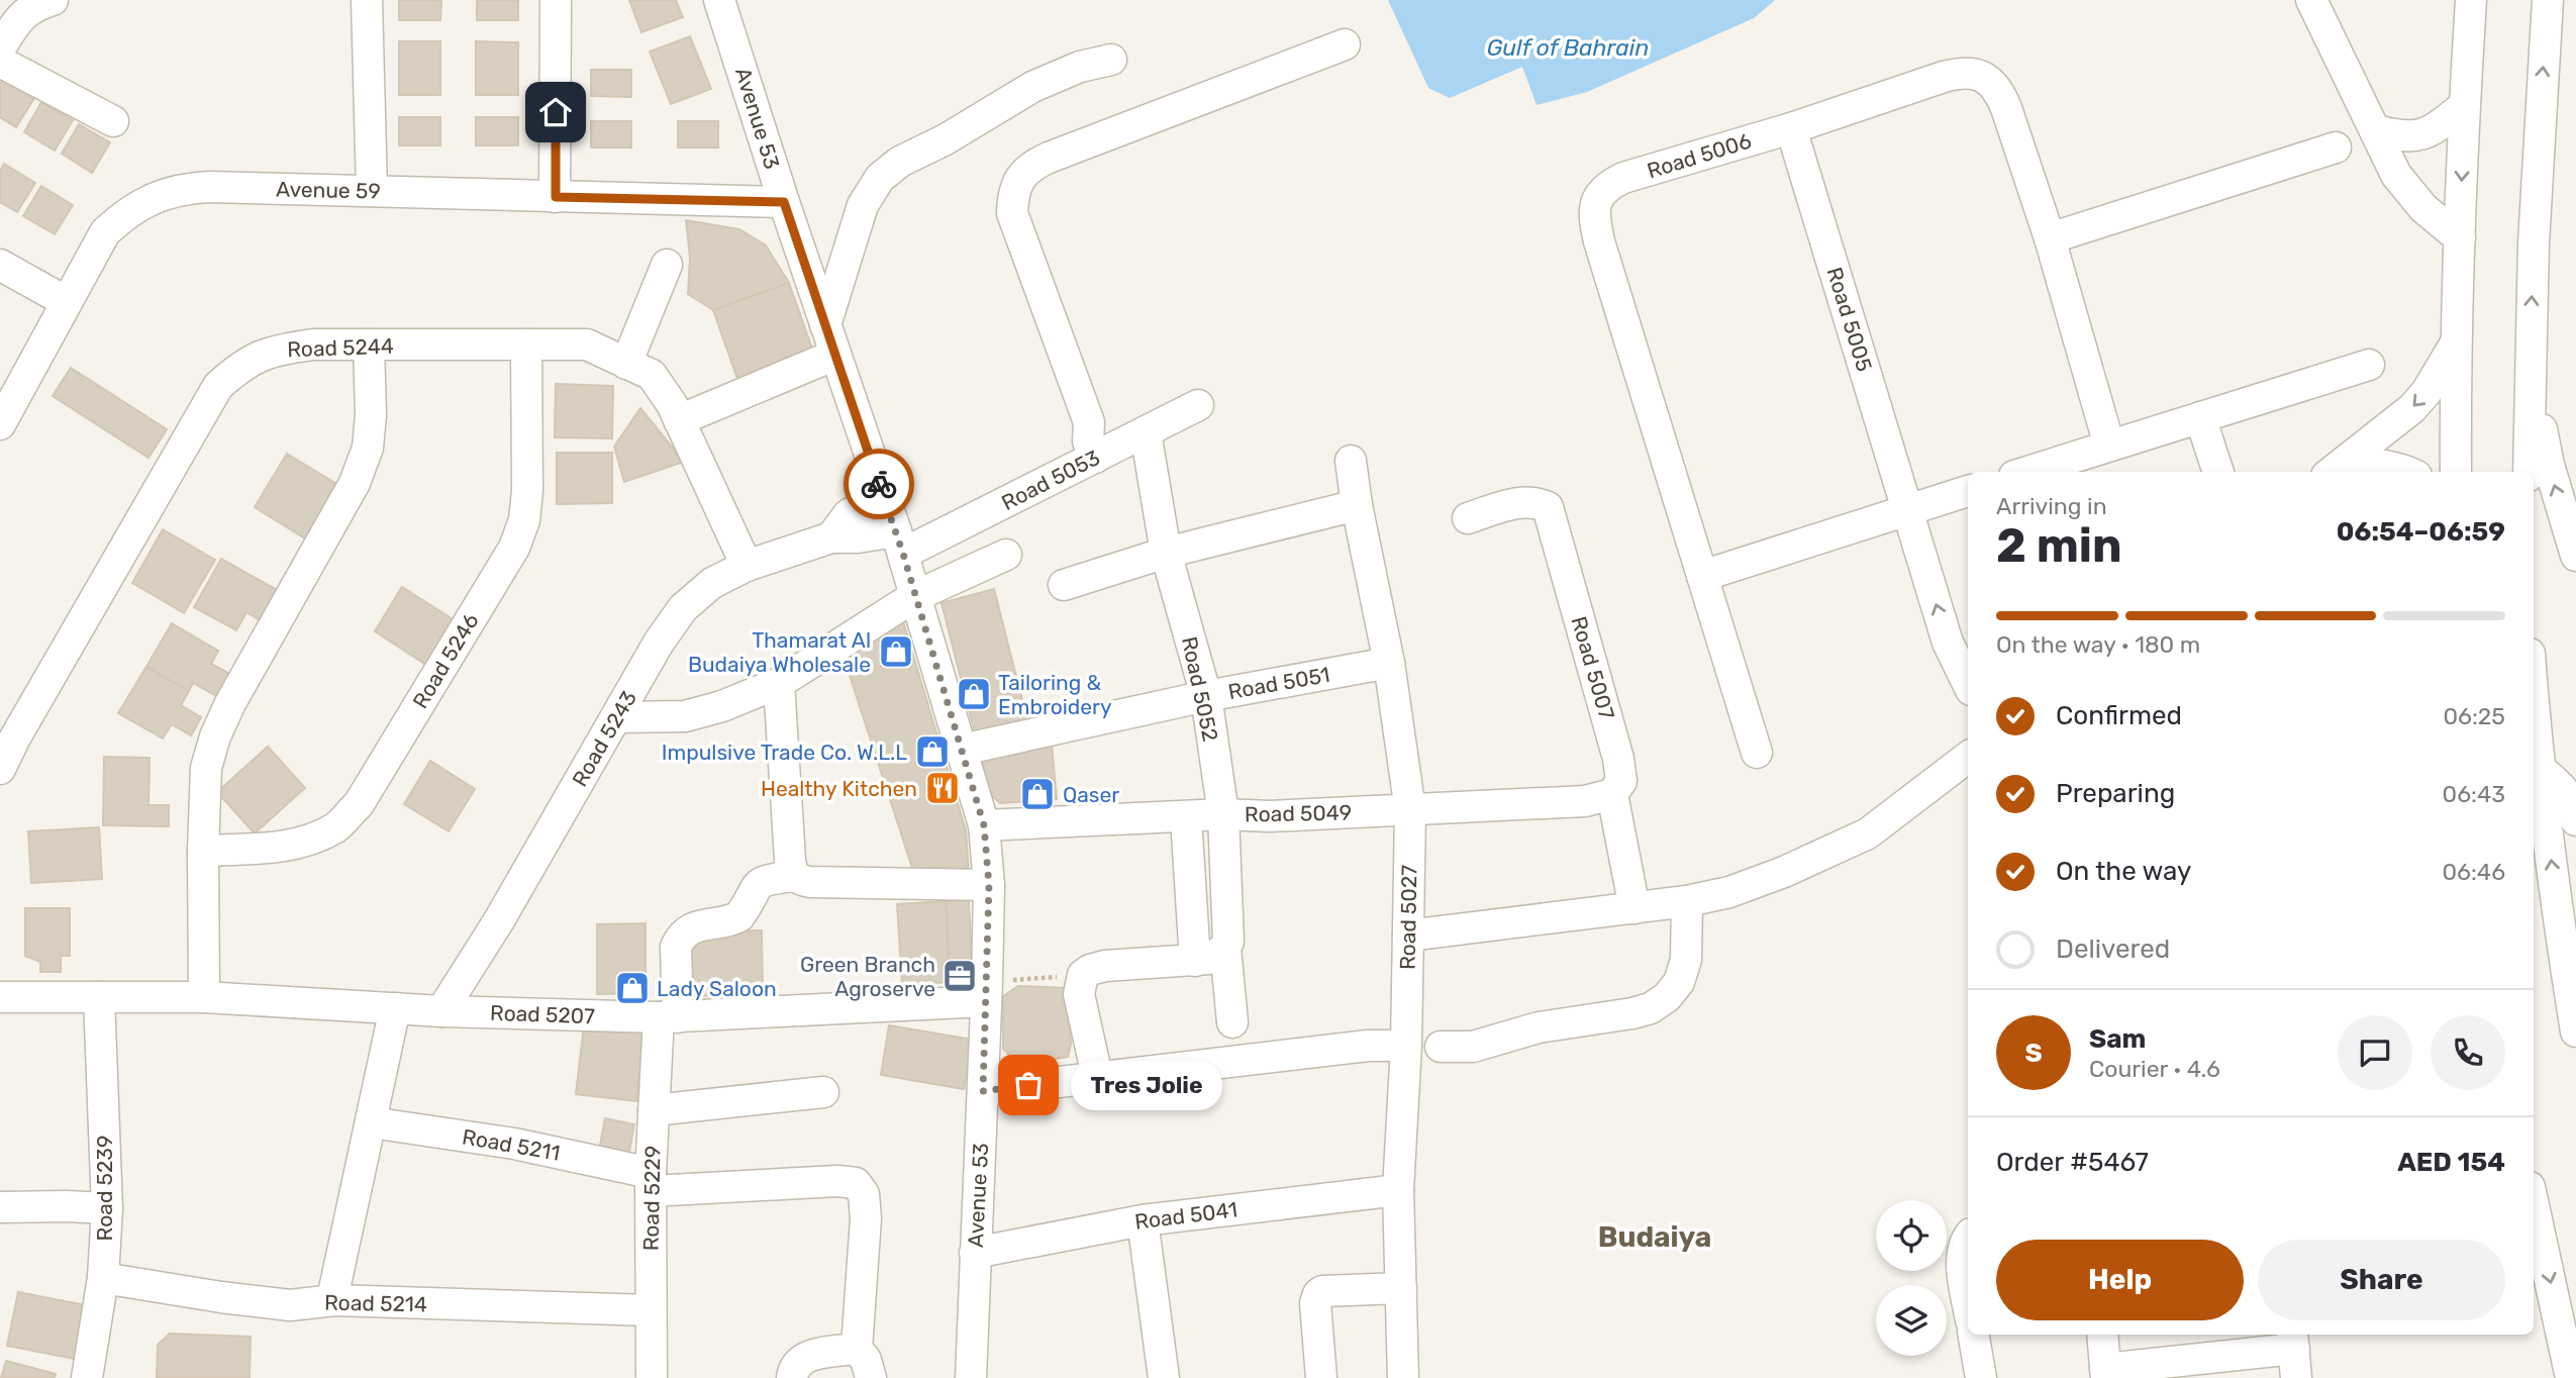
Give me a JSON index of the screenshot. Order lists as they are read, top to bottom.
{
  "streets": {
    "street": [
      "Avenue 53",
      "Road 5006",
      "Avenue 59",
      "Road 5005",
      "Road 5244",
      "Road 5053",
      "Road 5246",
      "Road 5007",
      "Road 5051",
      "Road 5052",
      "Road 5243",
      "Road 5049",
      "Road 5027",
      "Road 5207",
      "Road 5211",
      "Road 5239",
      "Road 5229",
      "Road 5041",
      "Road 5214"
    ]
  },
  "crossings": [
    ["Avenue 53", "Avenue 59"],
    ["Avenue 53", "Road 5053"],
    ["Avenue 53", "Road 5051"],
    ["Avenue 53", "Road 5243"],
    ["Avenue 53", "Road 5049"],
    ["Avenue 53", "Road 5207"],
    ["Avenue 53", "Road 5041"],
    ["Road 5006", "Road 5005"],
    ["Road 5244", "Road 5246"],
    ["Road 5244", "Road 5243"],
    ["Road 5053", "Road 5052"],
    ["Road 5053", "Road 5243"],
    ["Road 5007", "Road 5049"],
    ["Road 5051", "Road 5052"],
    ["Road 5051", "Road 5027"],
    ["Road 5052", "Road 5049"],
    ["Road 5243", "Road 5207"],
    ["Road 5049", "Road 5027"],
    ["Road 5027", "Road 5041"],
    ["Road 5207", "Road 5239"],
    ["Road 5207", "Road 5229"],
    ["Road 5211", "Road 5229"],
    ["Road 5239", "Road 5214"],
    ["Road 5229", "Road 5214"]
  ],
  "districts": ["Budaiya"],
  "water": ["Gulf of Bahrain"],
  "places": {
    "shop": [
      "Thamarat Al Budaiya Wholesale",
      "Tailoring & Embroidery",
      "Impulsive Trade Co. W.L.L",
      "Qaser",
      "Lady Saloon"
    ],
    "restaurant": ["Healthy Kitchen"],
    "office": ["Green Branch Agroserve"],
    "other": ["Tres Jolie"]
  },
  "page": {
    "heading": ["2 min", "Arriving in", "06:54–06:59"],
    "panel": [
      "Sam",
      "Courier · 4.6",
      "Order #5467",
      "AED 154"
    ],
    "bar": "On the way · 180 m",
    "list": [
      ["Confirmed", "06:25"],
      ["Preparing", "06:43"],
      ["On the way", "06:46"],
      "Delivered"
    ],
    "round": "S",
    "bubble": "Tres Jolie",
    "buttons": ["Help", "Share"]
  }
}
